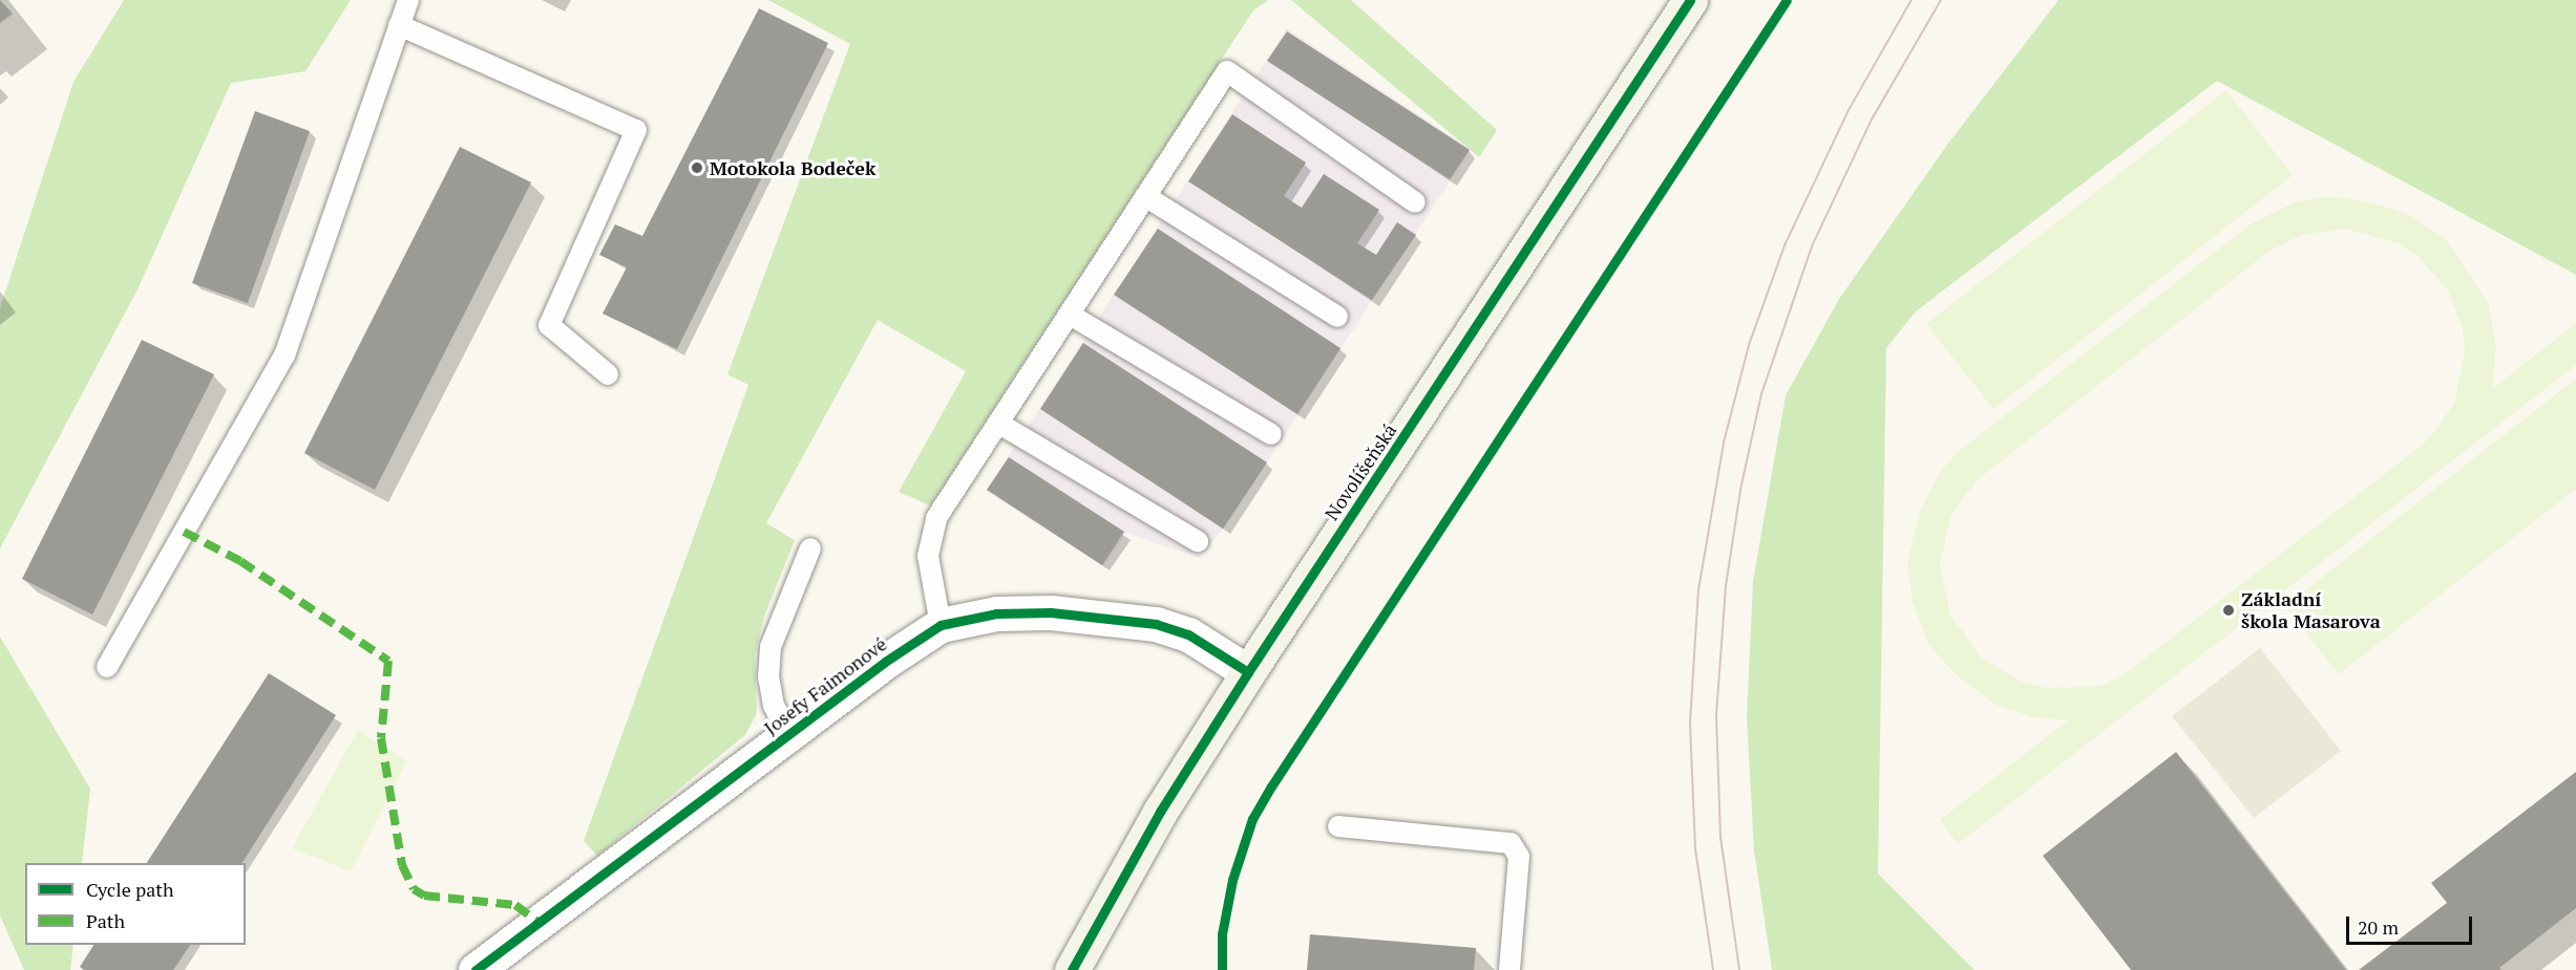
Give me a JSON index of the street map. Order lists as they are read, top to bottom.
{
  "streets": {
    "street": ["Novolíšeňská", "Josefy Faimonové"]
  },
  "crossings": [
    ["Novolíšeňská", "Josefy Faimonové"]
  ],
  "places": ["Motokola Bodeček", "Základní škola Masarova"],
  "legend": ["Cycle path", "Path"],
  "scale_bar": "20 m"
}
